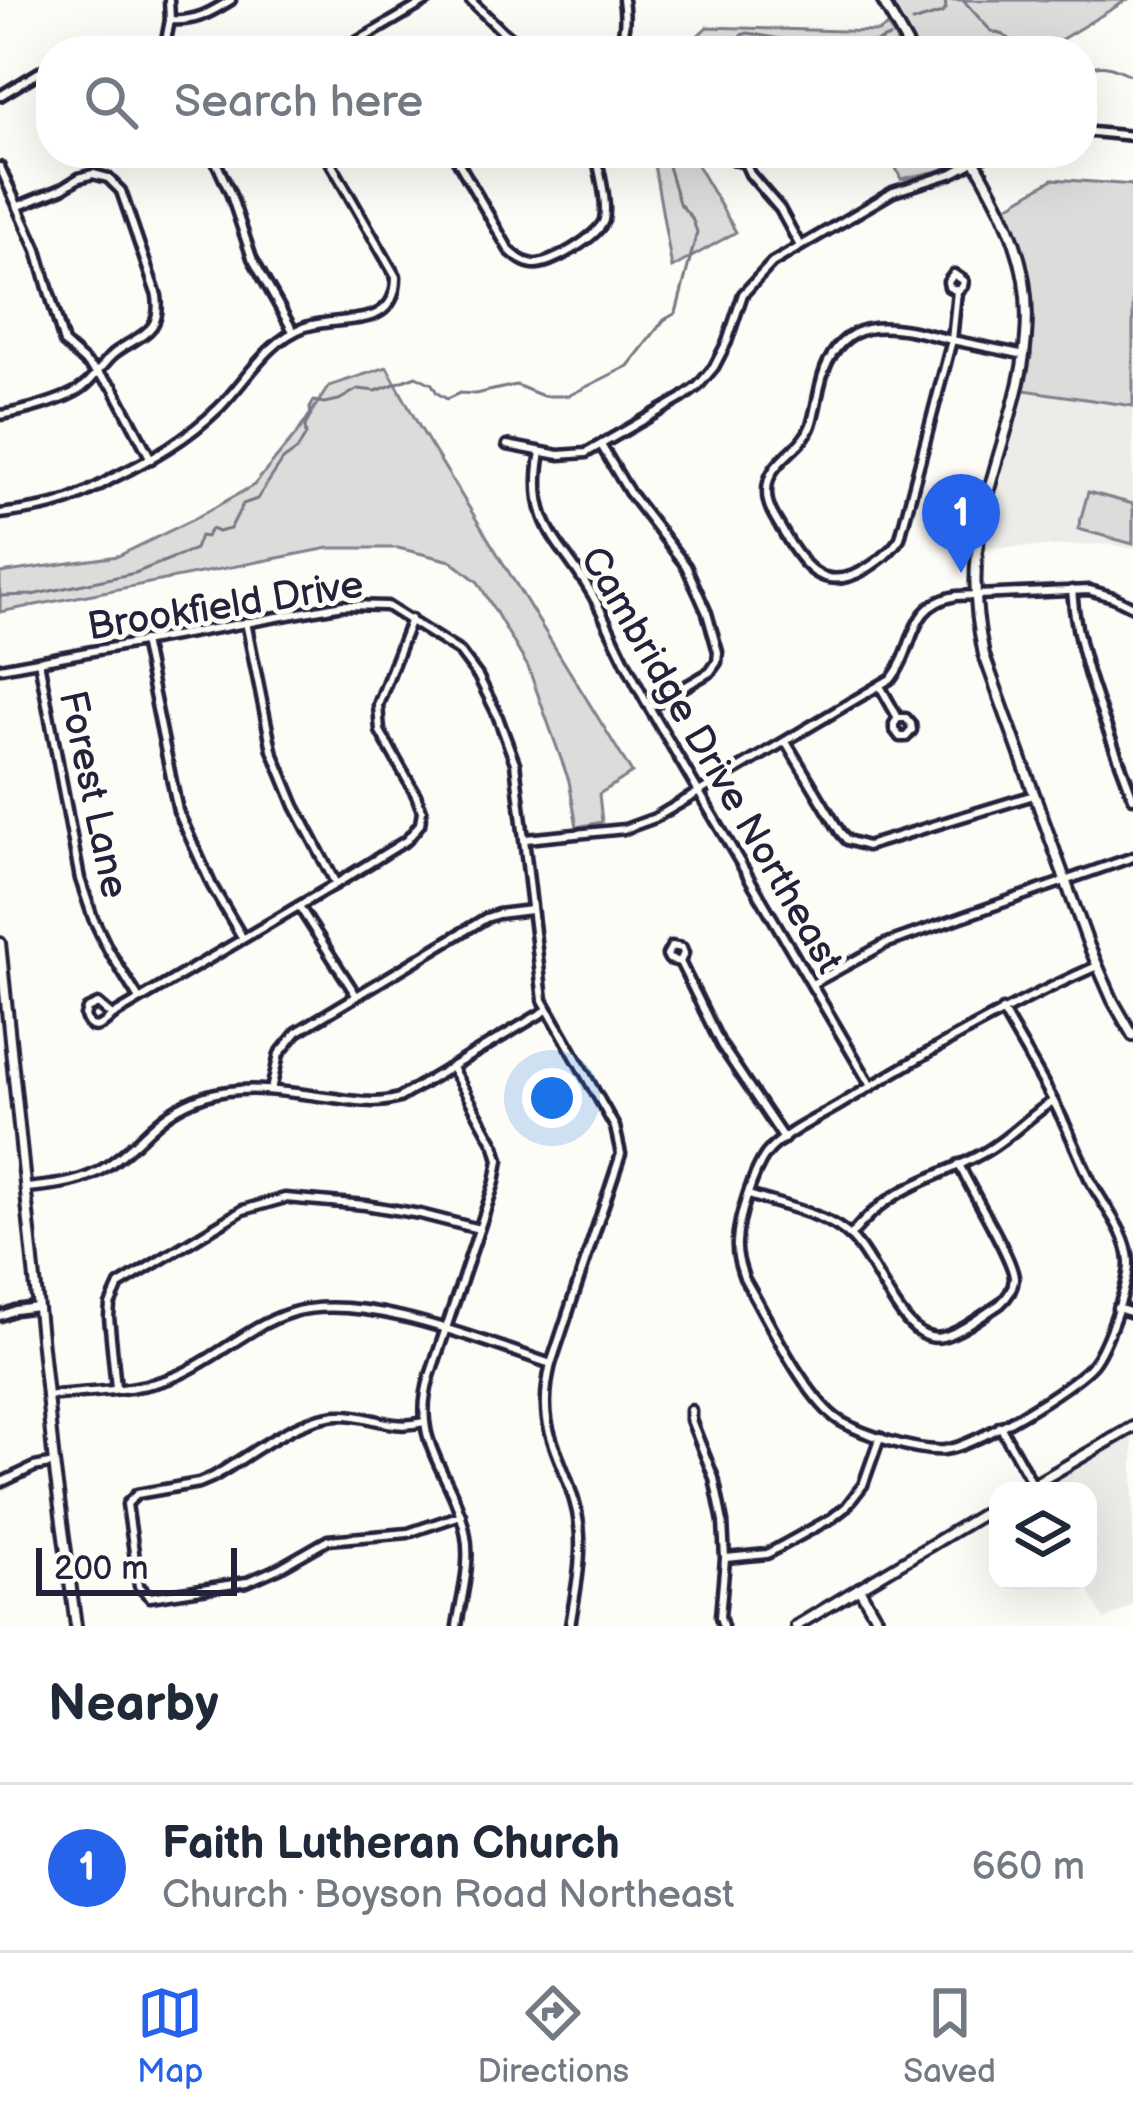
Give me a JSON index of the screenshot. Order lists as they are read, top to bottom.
{
  "streets": {
    "street": ["Brookfield Drive", "Cambridge Drive Northeast", "Forest Lane"]
  },
  "crossings": [
    ["Brookfield Drive", "Forest Lane"]
  ],
  "scale_bar": "200 m",
  "page": {
    "search": "Search here",
    "pins": "1",
    "scale": "200 m",
    "heading": "Nearby",
    "list": [
      {
        "mark": "1",
        "name": "Faith Lutheran Church",
        "note": "Church · Boyson Road Northeast",
        "value": "660 m"
      }
    ],
    "nav": ["Map", "Directions", "Saved"]
  }
}
